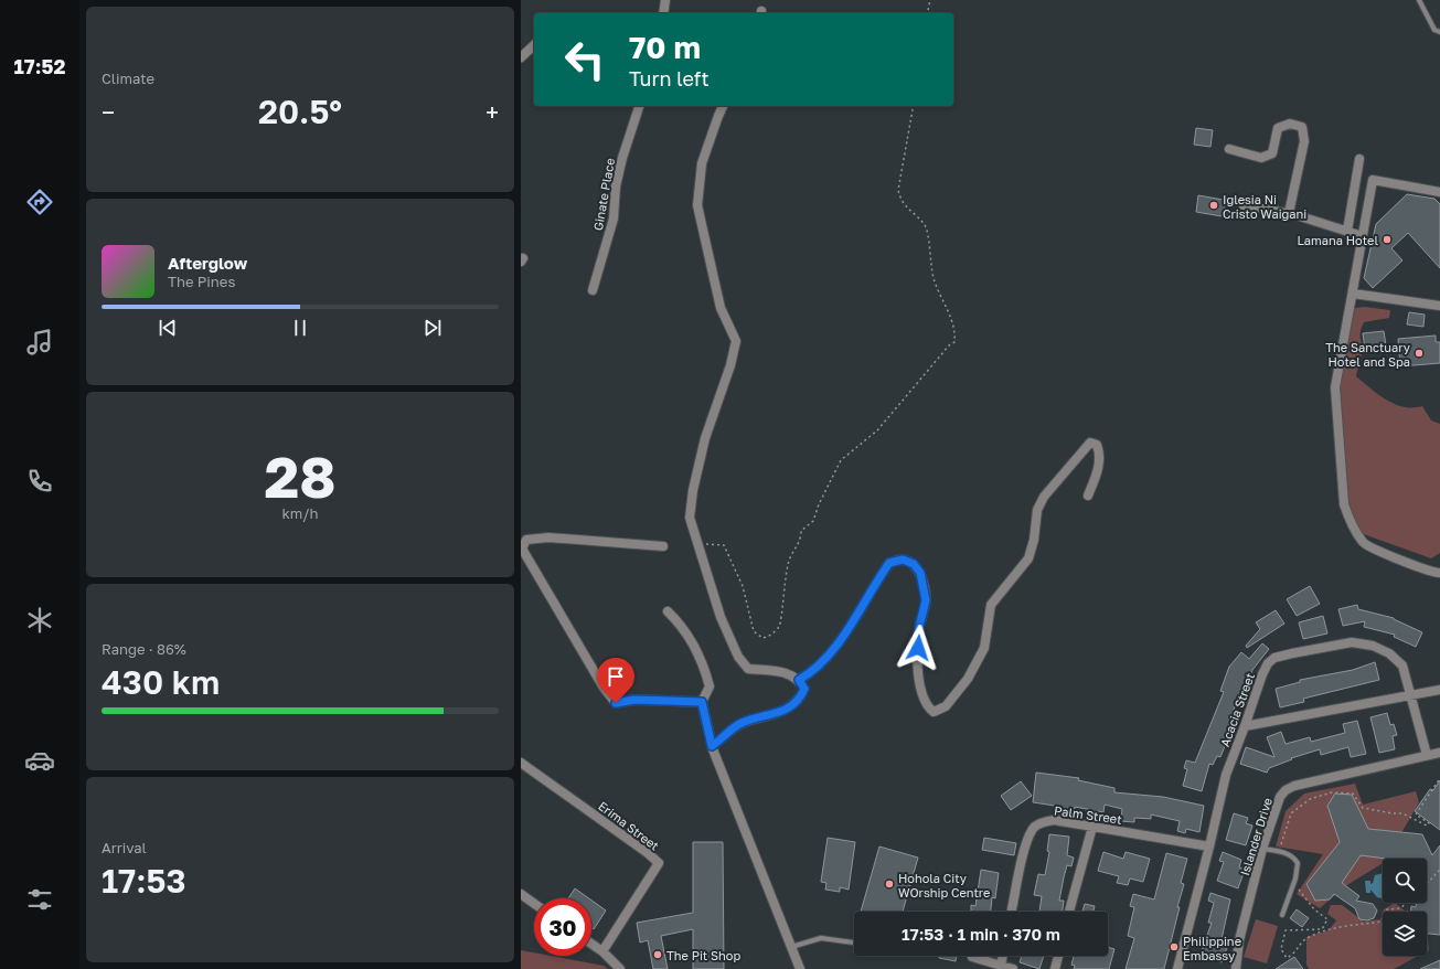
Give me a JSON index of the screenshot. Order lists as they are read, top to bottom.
{
  "streets": {
    "street": [
      "Ginate Place",
      "Acacia Street",
      "Palm Street",
      "Erima Street",
      "Islander Drive"
    ]
  },
  "crossings": [
    ["Acacia Street", "Palm Street"],
    ["Acacia Street", "Islander Drive"]
  ],
  "places": [
    "Iglesia Ni Cristo Waigani",
    "Lamana Hotel",
    "The Sanctuary Hotel and Spa",
    "Hohola City WOrship Centre",
    "Philippine Embassy",
    "The Pit Shop"
  ],
  "page": {
    "tabs": "17:52",
    "tile": [
      "Climate",
      ["28", "km/h"],
      ["Range · 86%", "430 km"],
      ["Arrival", "17:53"]
    ],
    "turn": ["70 m", "Turn left"],
    "heat": ["−", "20.5°", "+"],
    "song": ["Afterglow", "The Pines"],
    "limit": "30",
    "trip": "17:53 · 1 min · 370 m"
  }
}
